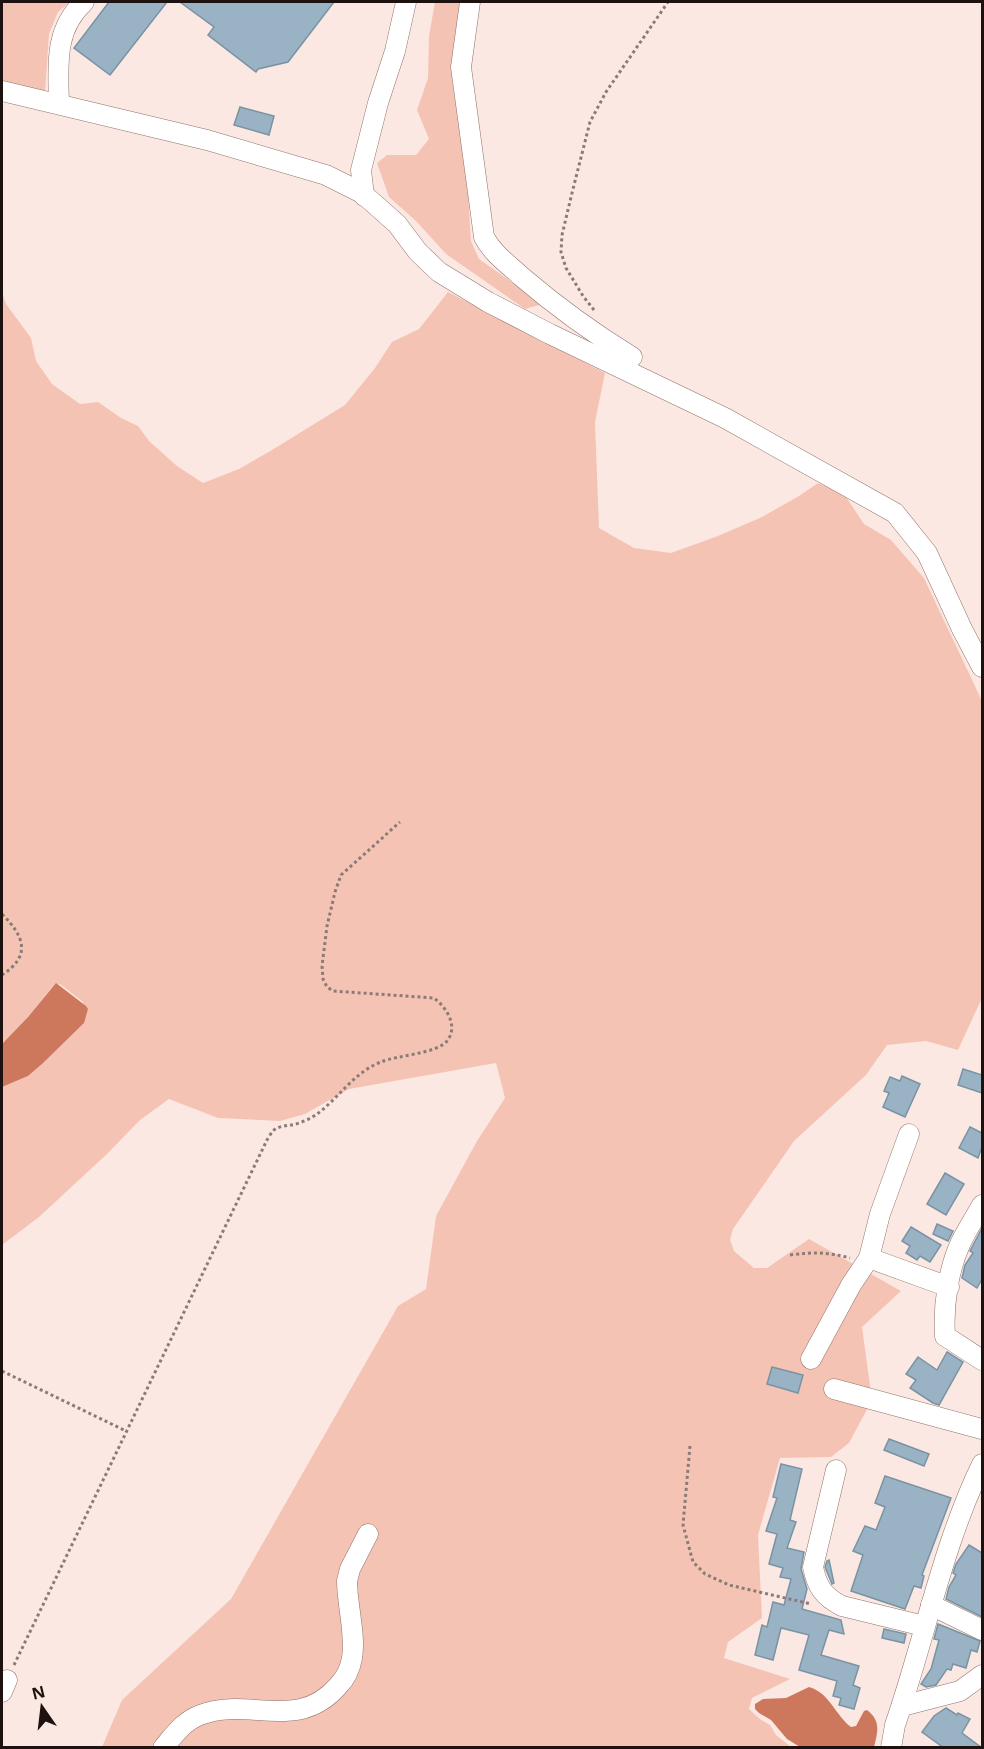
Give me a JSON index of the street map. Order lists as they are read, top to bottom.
{
  "north": "top"
}
